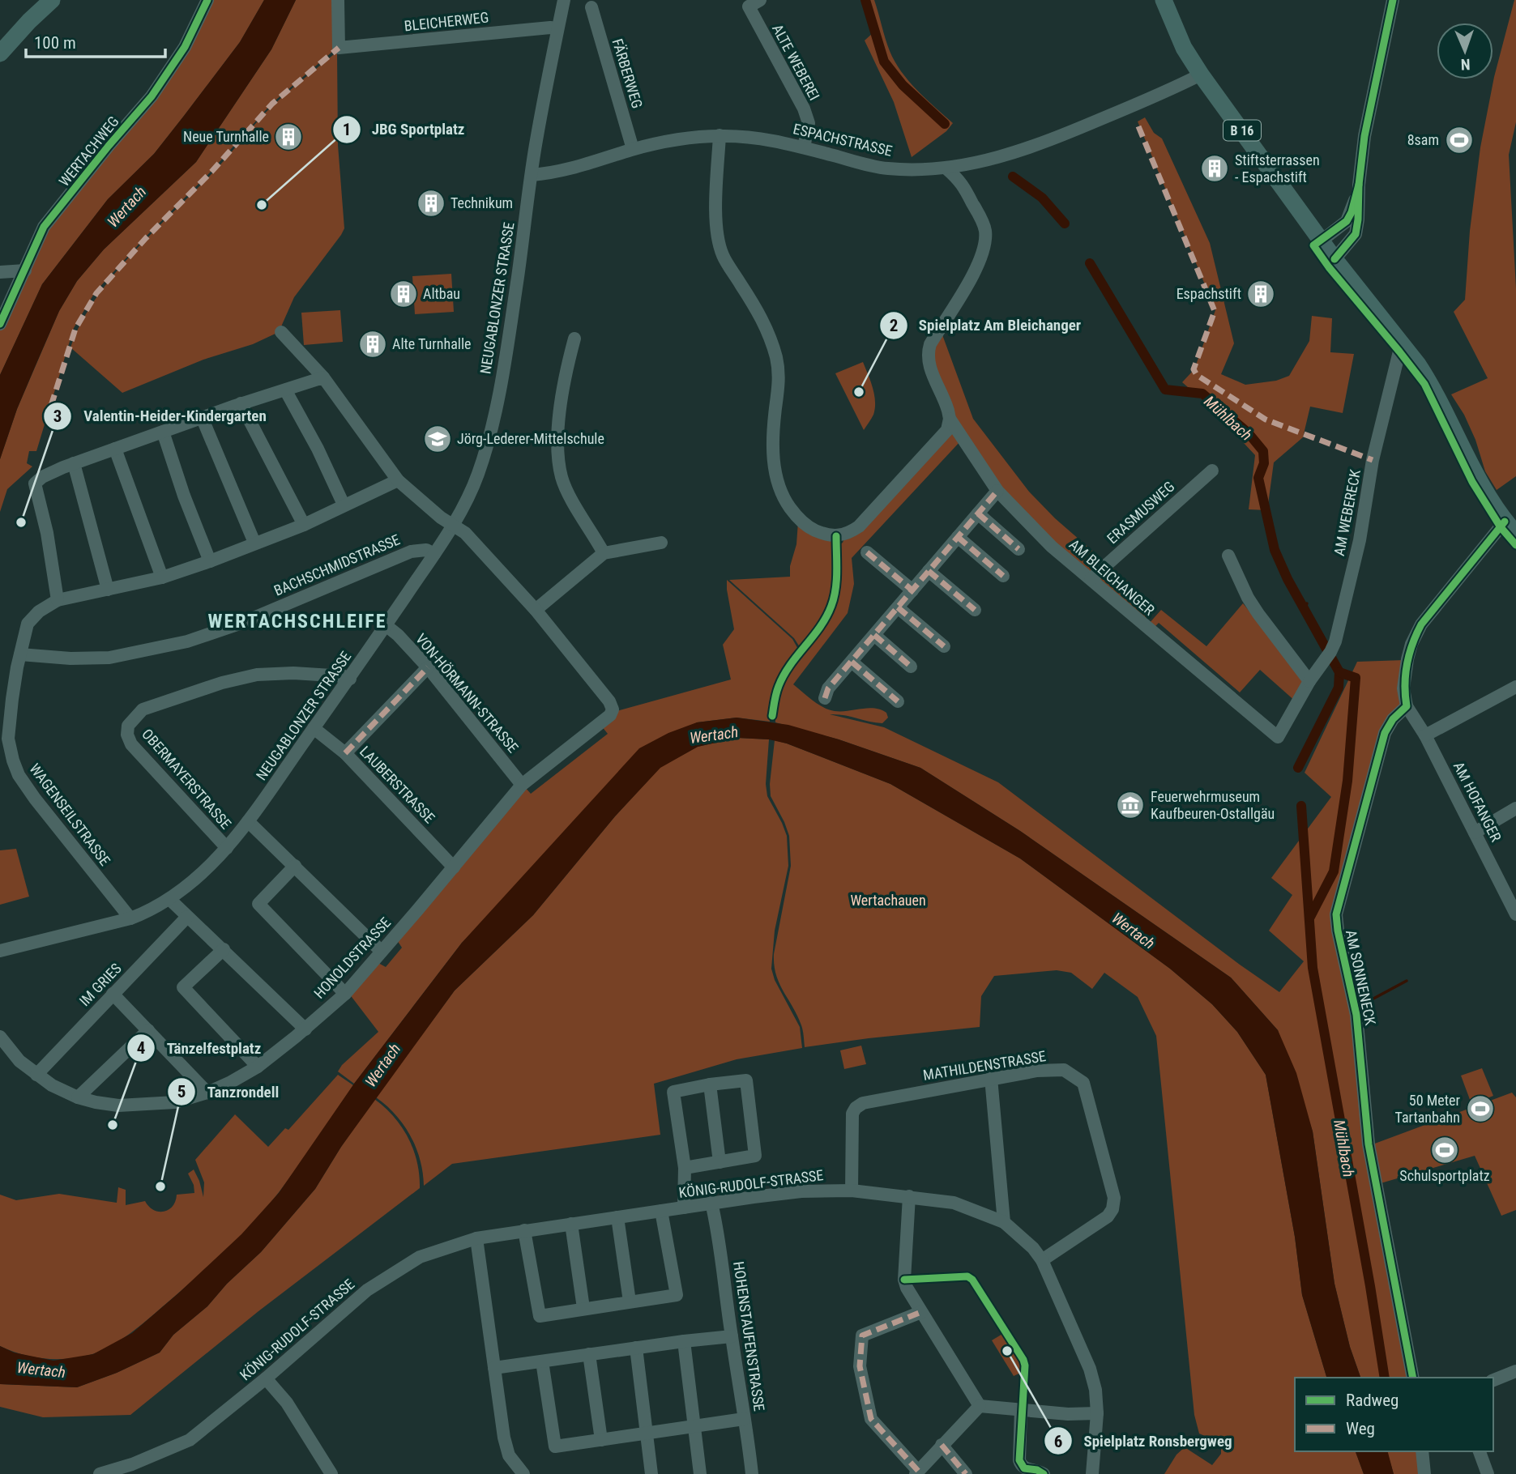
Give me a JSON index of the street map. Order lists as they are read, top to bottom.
{
  "streets": {
    "main road": ["B 16"],
    "street": [
      "BLEICHERWEG",
      "ALTE WEBEREI",
      "FÄRBERWEG",
      "ESPACHSTRASSE",
      "WERTACHWEG",
      "NEUGABLONZER STRASSE",
      "ERASMUSWEG",
      "AM WEBERECK",
      "BACHSCHMIDSTRASSE",
      "AM BLEICHANGER",
      "VON-HÖRMANN-STRASSE",
      "OBERMAYERSTRASSE",
      "LAUBERSTRASSE",
      "AM HOFANGER",
      "WAGENSEILSTRASSE",
      "HONOLDSTRASSE",
      "AM SONNENECK",
      "IM GRIES",
      "MATHILDENSTRASSE",
      "KÖNIG-RUDOLF-STRASSE",
      "HOHENSTAUFENSTRASSE"
    ]
  },
  "crossings": [
    ["BLEICHERWEG", "NEUGABLONZER STRASSE"],
    ["ALTE WEBEREI", "ESPACHSTRASSE"],
    ["FÄRBERWEG", "ESPACHSTRASSE"],
    ["B 16", "ESPACHSTRASSE"],
    ["B 16", "AM WEBERECK"],
    ["ESPACHSTRASSE", "NEUGABLONZER STRASSE"],
    ["ESPACHSTRASSE", "AM BLEICHANGER"],
    ["NEUGABLONZER STRASSE", "BACHSCHMIDSTRASSE"],
    ["NEUGABLONZER STRASSE", "VON-HÖRMANN-STRASSE"],
    ["NEUGABLONZER STRASSE", "OBERMAYERSTRASSE"],
    ["NEUGABLONZER STRASSE", "LAUBERSTRASSE"],
    ["NEUGABLONZER STRASSE", "WAGENSEILSTRASSE"],
    ["ERASMUSWEG", "AM BLEICHANGER"],
    ["AM WEBERECK", "AM BLEICHANGER"],
    ["BACHSCHMIDSTRASSE", "WAGENSEILSTRASSE"],
    ["VON-HÖRMANN-STRASSE", "HONOLDSTRASSE"],
    ["LAUBERSTRASSE", "HONOLDSTRASSE"],
    ["AM HOFANGER", "AM SONNENECK"],
    ["HONOLDSTRASSE", "IM GRIES"],
    ["MATHILDENSTRASSE", "KÖNIG-RUDOLF-STRASSE"],
    ["KÖNIG-RUDOLF-STRASSE", "HOHENSTAUFENSTRASSE"]
  ],
  "districts": ["WERTACHSCHLEIFE"],
  "water": ["Wertach", "Mühlbach"],
  "parks": ["Wertachauen"],
  "places": {
    "building": [
      "Neue Turnhalle",
      "Stiftsterrassen - Espachstift",
      "Technikum",
      "Altbau",
      "Espachstift",
      "Alte Turnhalle"
    ],
    "sports": ["8sam", "50 Meter Tartanbahn", "Schulsportplatz"],
    "other": [
      "JBG Sportplatz",
      "Spielplatz Am Bleichanger",
      "Valentin-Heider-Kindergarten",
      "Tänzelfestplatz",
      "Tanzrondell",
      "Spielplatz Ronsbergweg"
    ],
    "school or university": ["Jörg-Lederer-Mittelschule"],
    "museum": ["Feuerwehrmuseum Kaufbeuren-Ostallgäu"]
  },
  "legend": ["Radweg", "Weg"],
  "scale_bar": "100 m",
  "north": "bottom"
}
